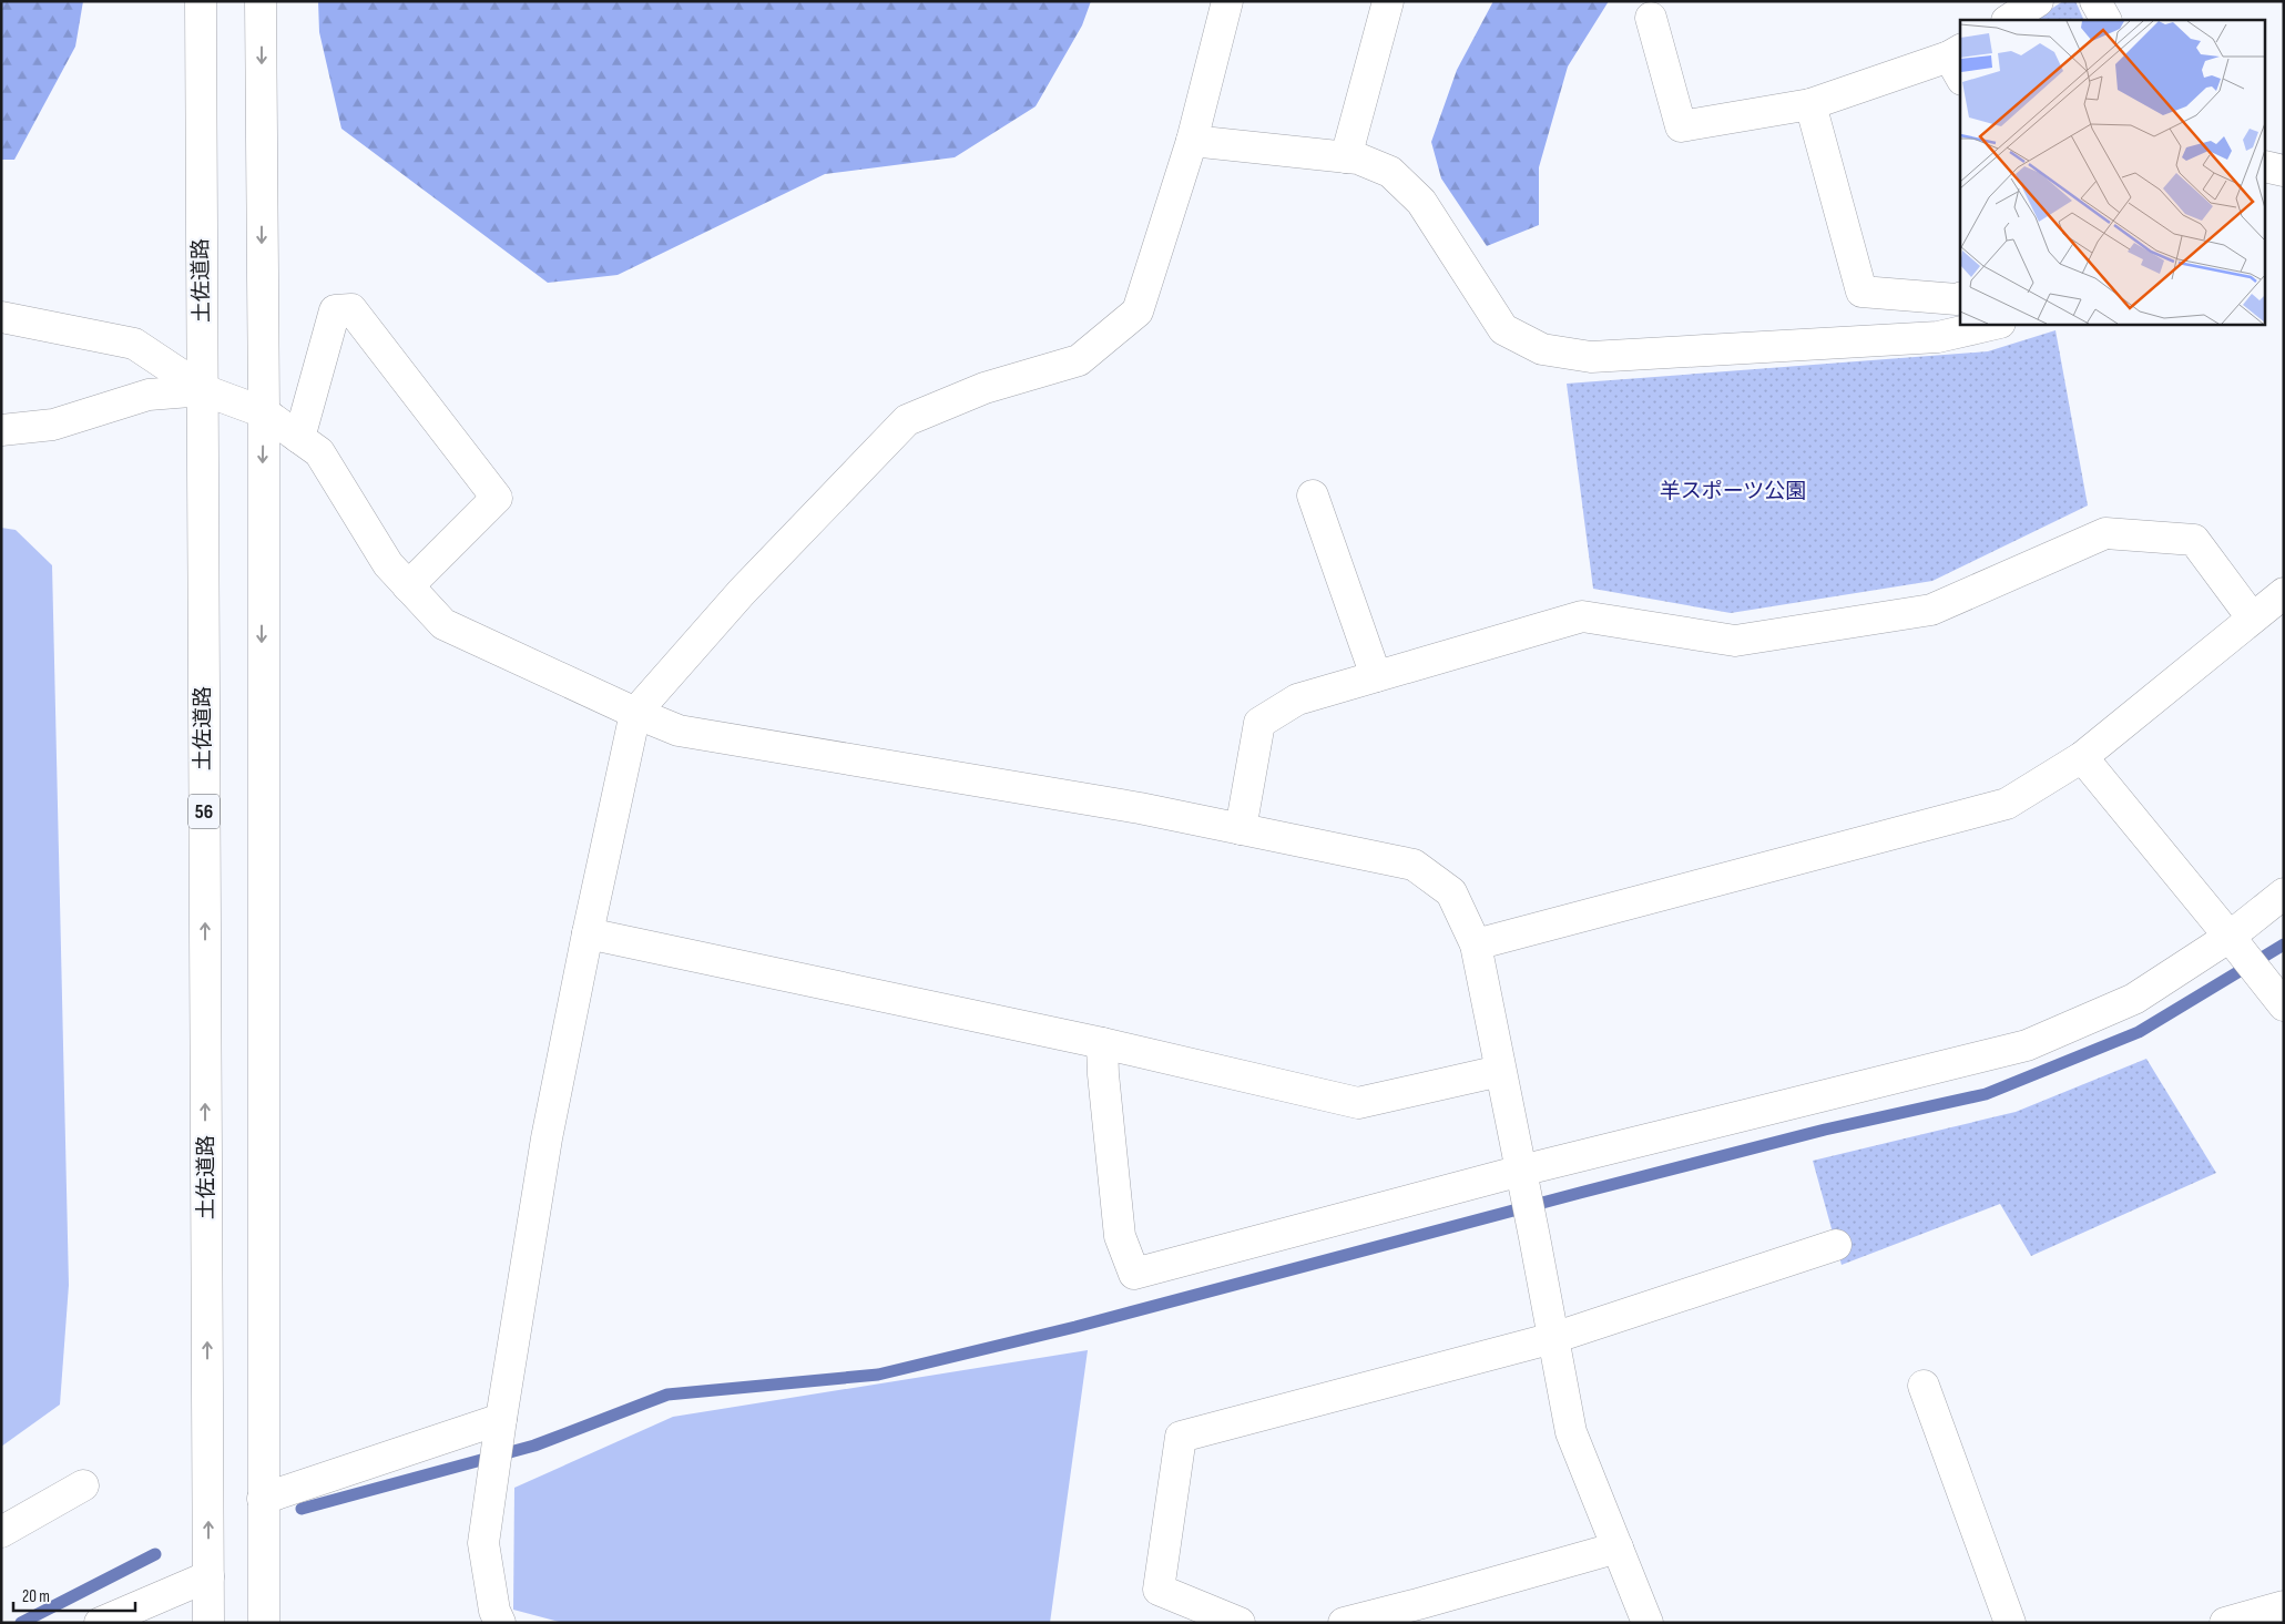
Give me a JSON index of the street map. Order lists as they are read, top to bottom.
{
  "streets": {
    "main road": ["土佐道路", "56"]
  },
  "parks": ["羊スポーツ公園"],
  "scale_bar": "20 m"
}
